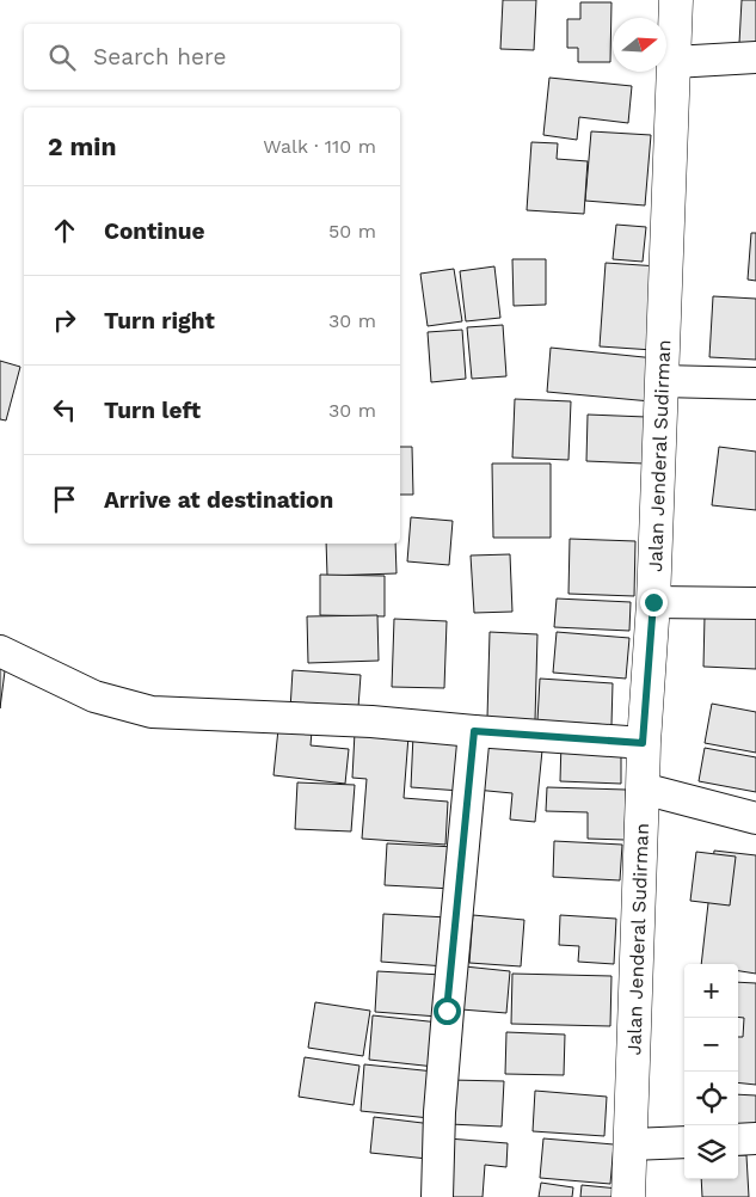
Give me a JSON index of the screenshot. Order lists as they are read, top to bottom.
{
  "streets": {
    "main road": ["Jalan Jenderal Sudirman"]
  },
  "north": "right",
  "page": {
    "search": "Search here",
    "heading": ["2 min", "Walk · 110 m"],
    "list": [
      ["Continue", "50 m"],
      ["Turn right", "30 m"],
      ["Turn left", "30 m"],
      "Arrive at destination"
    ],
    "map_buttons": ["+", "−"]
  }
}
